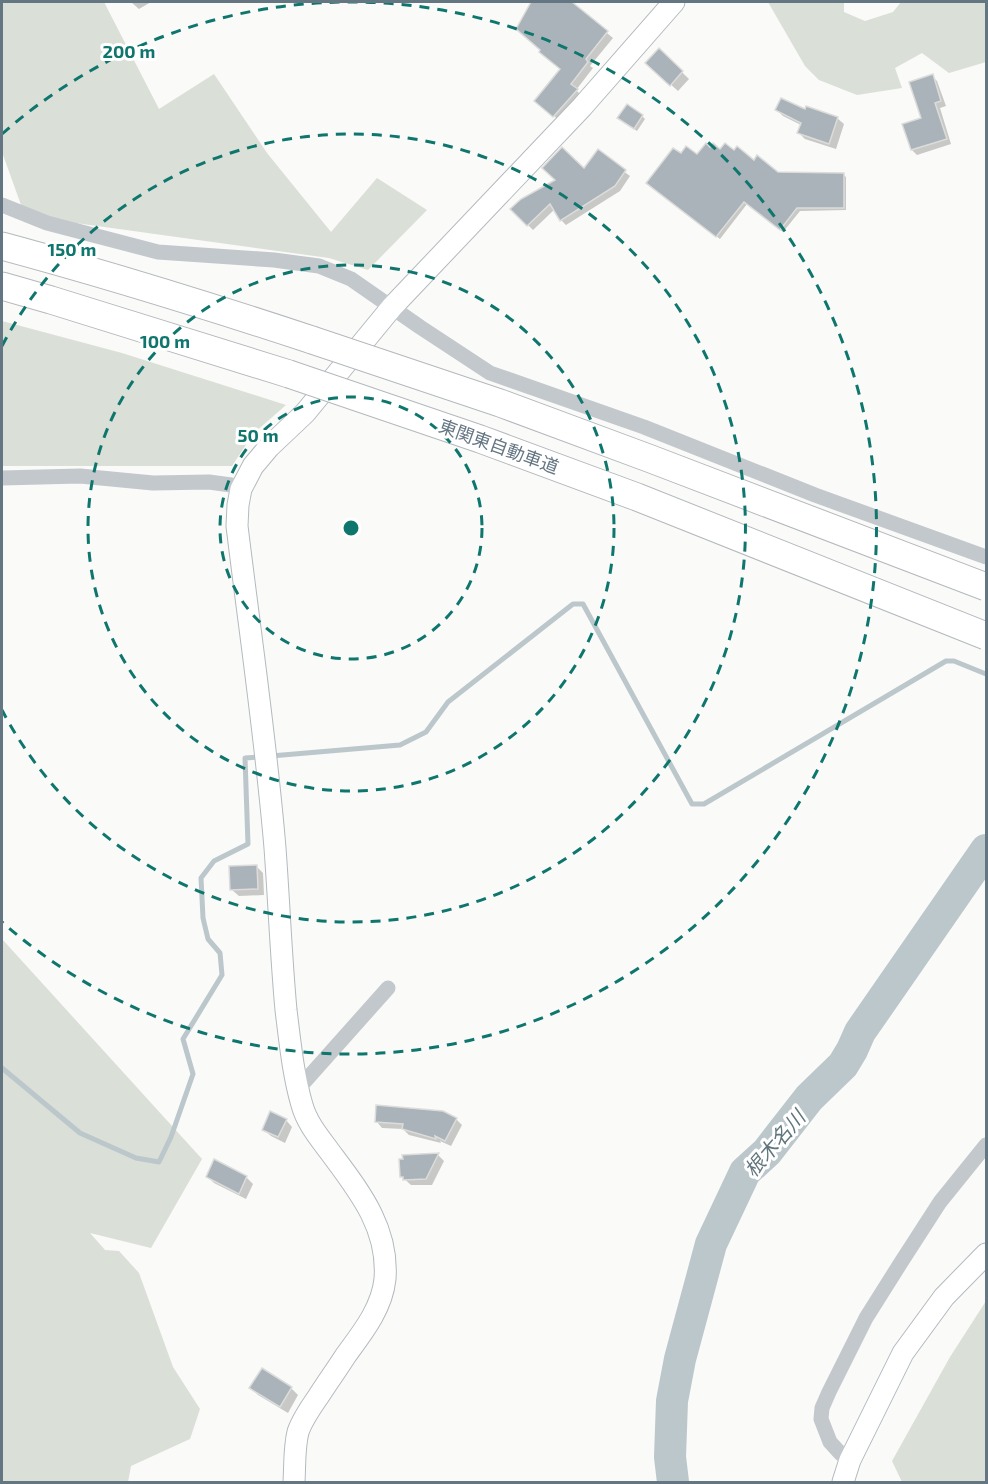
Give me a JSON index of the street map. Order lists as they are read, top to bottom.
{
  "streets": {
    "highway": ["東関東自動車道"]
  },
  "water": ["根木名川"],
  "rings": [
    "200 m",
    "150 m",
    "100 m",
    "50 m"
  ]
}
